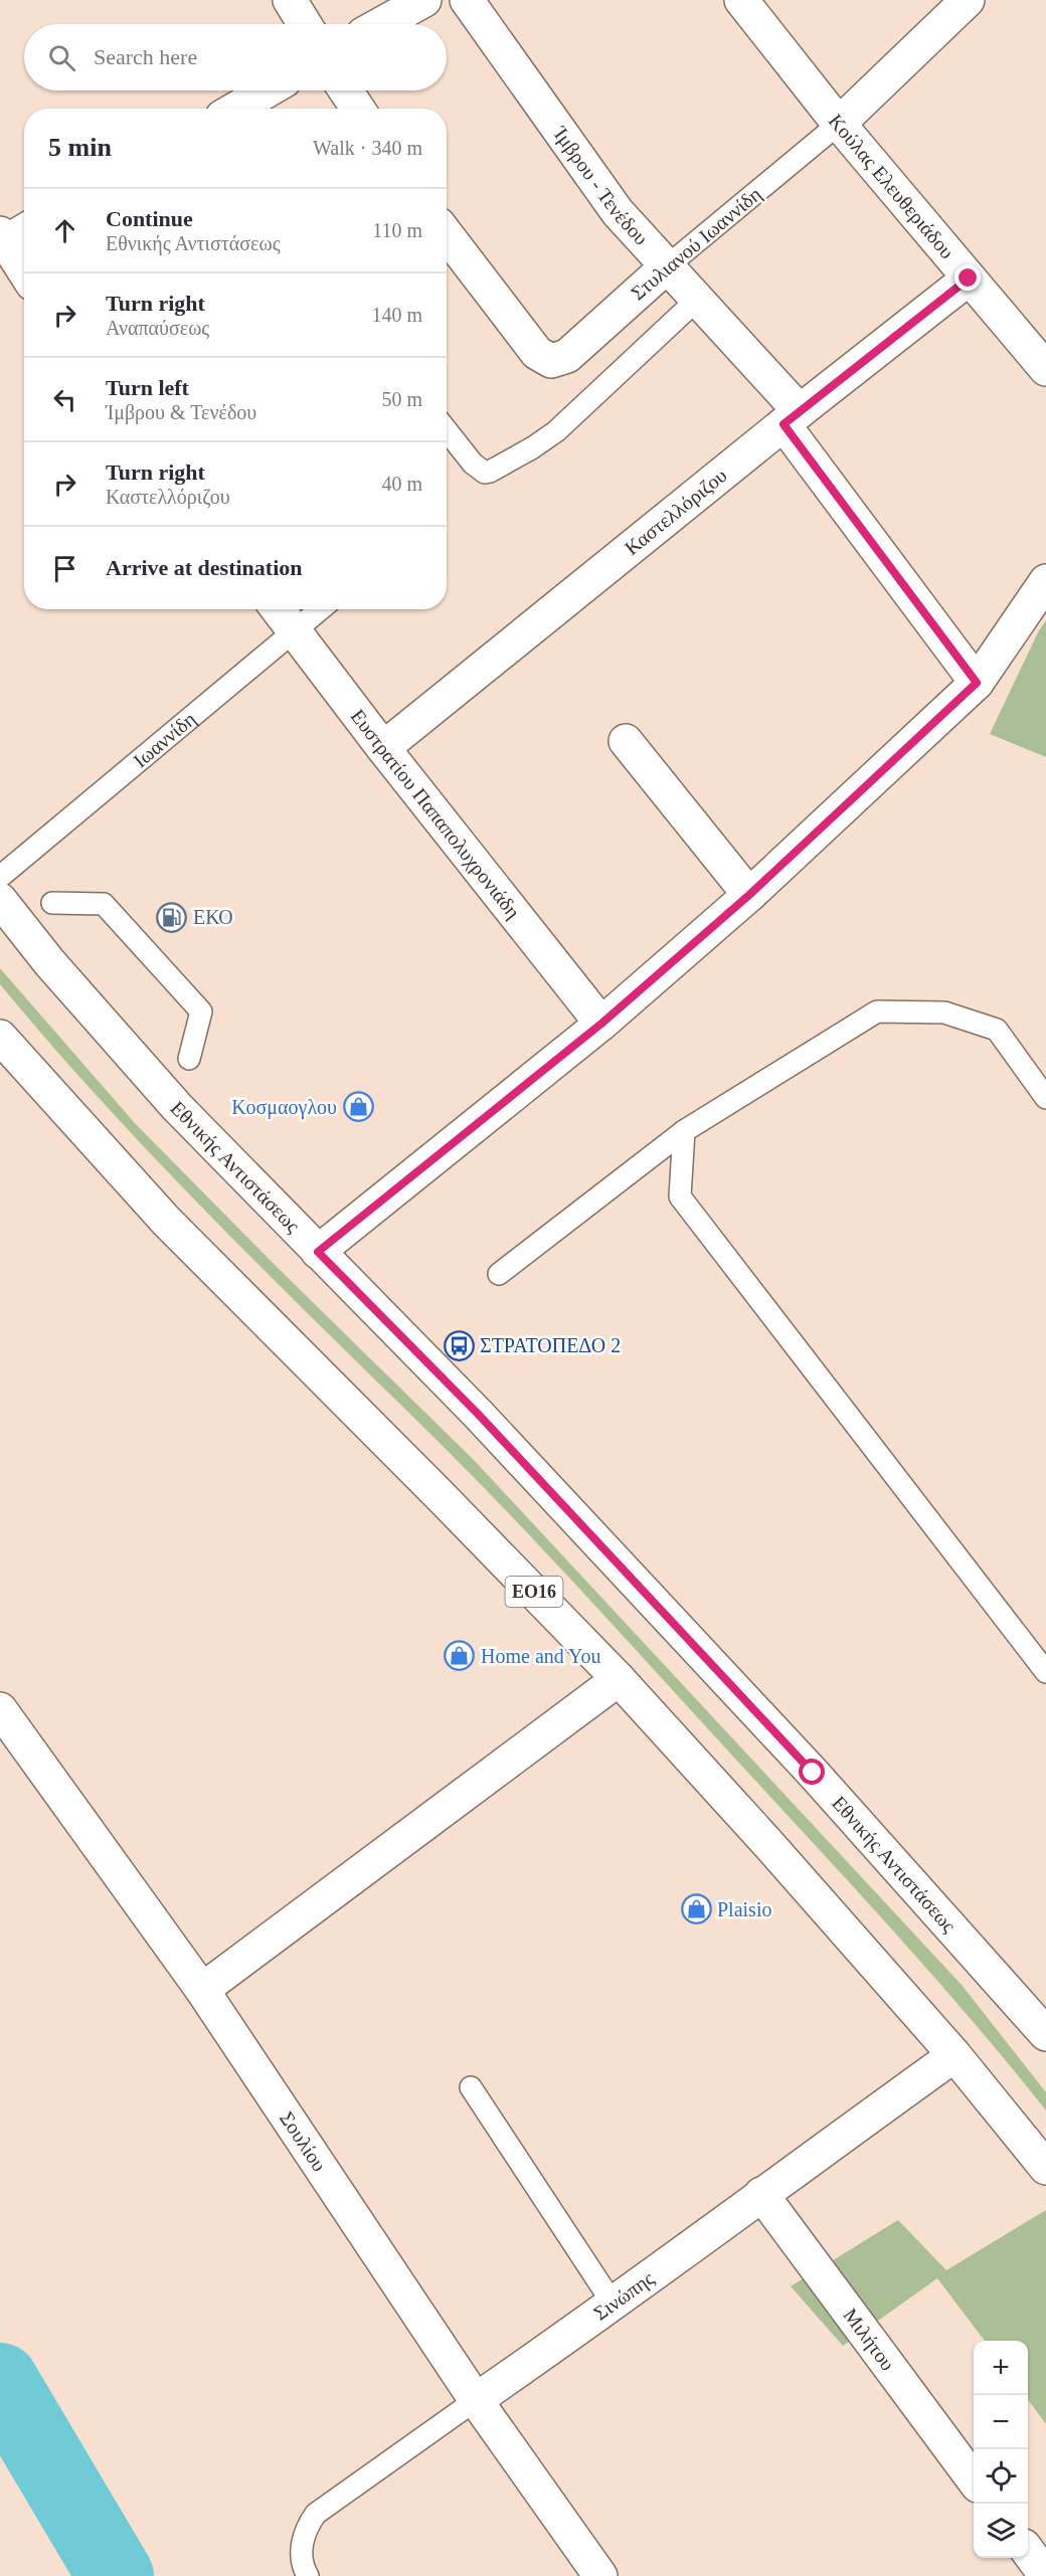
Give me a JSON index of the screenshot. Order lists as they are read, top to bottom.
{
  "streets": {
    "street": [
      "Ίμβρου - Τενέδου",
      "Κούλας Ελευθεριάδου",
      "Στυλιανού Ιωαννίδη",
      "Καστελλόριζου",
      "Ευστρατίου Παπαπολυχρονιάδη",
      "Εθνικής Αντιστάσεως",
      "ΕΟ16",
      "Σουλίου",
      "Σινώπης",
      "Μιλήτου"
    ],
    "lane": ["Ιωαννίδη"]
  },
  "crossings": [
    ["Ίμβρου - Τενέδου", "Στυλιανού Ιωαννίδη"],
    ["Ίμβρου - Τενέδου", "Καστελλόριζου"],
    ["Κούλας Ελευθεριάδου", "Στυλιανού Ιωαννίδη"],
    ["Κούλας Ελευθεριάδου", "Καστελλόριζου"],
    ["Καστελλόριζου", "Ευστρατίου Παπαπολυχρονιάδη"],
    ["Ιωαννίδη", "Ευστρατίου Παπαπολυχρονιάδη"],
    ["ΕΟ16", "Σινώπης"],
    ["Σουλίου", "Σινώπης"],
    ["Σινώπης", "Μιλήτου"]
  ],
  "places": {
    "fuel station": ["ΕΚΟ"],
    "shop": ["Κοσμαογλου", "Home and You", "Plaisio"],
    "bus stop": ["ΣΤΡΑΤΟΠΕΔΟ 2"]
  },
  "page": {
    "search": "Search here",
    "heading": ["5 min", "Walk · 340 m"],
    "list": [
      ["Continue", "Εθνικής Αντιστάσεως", "110 m"],
      ["Turn right", "Αναπαύσεως", "140 m"],
      ["Turn left", "Ίμβρου & Τενέδου", "50 m"],
      ["Turn right", "Καστελλόριζου", "40 m"],
      "Arrive at destination"
    ],
    "map_buttons": ["+", "−"]
  }
}
